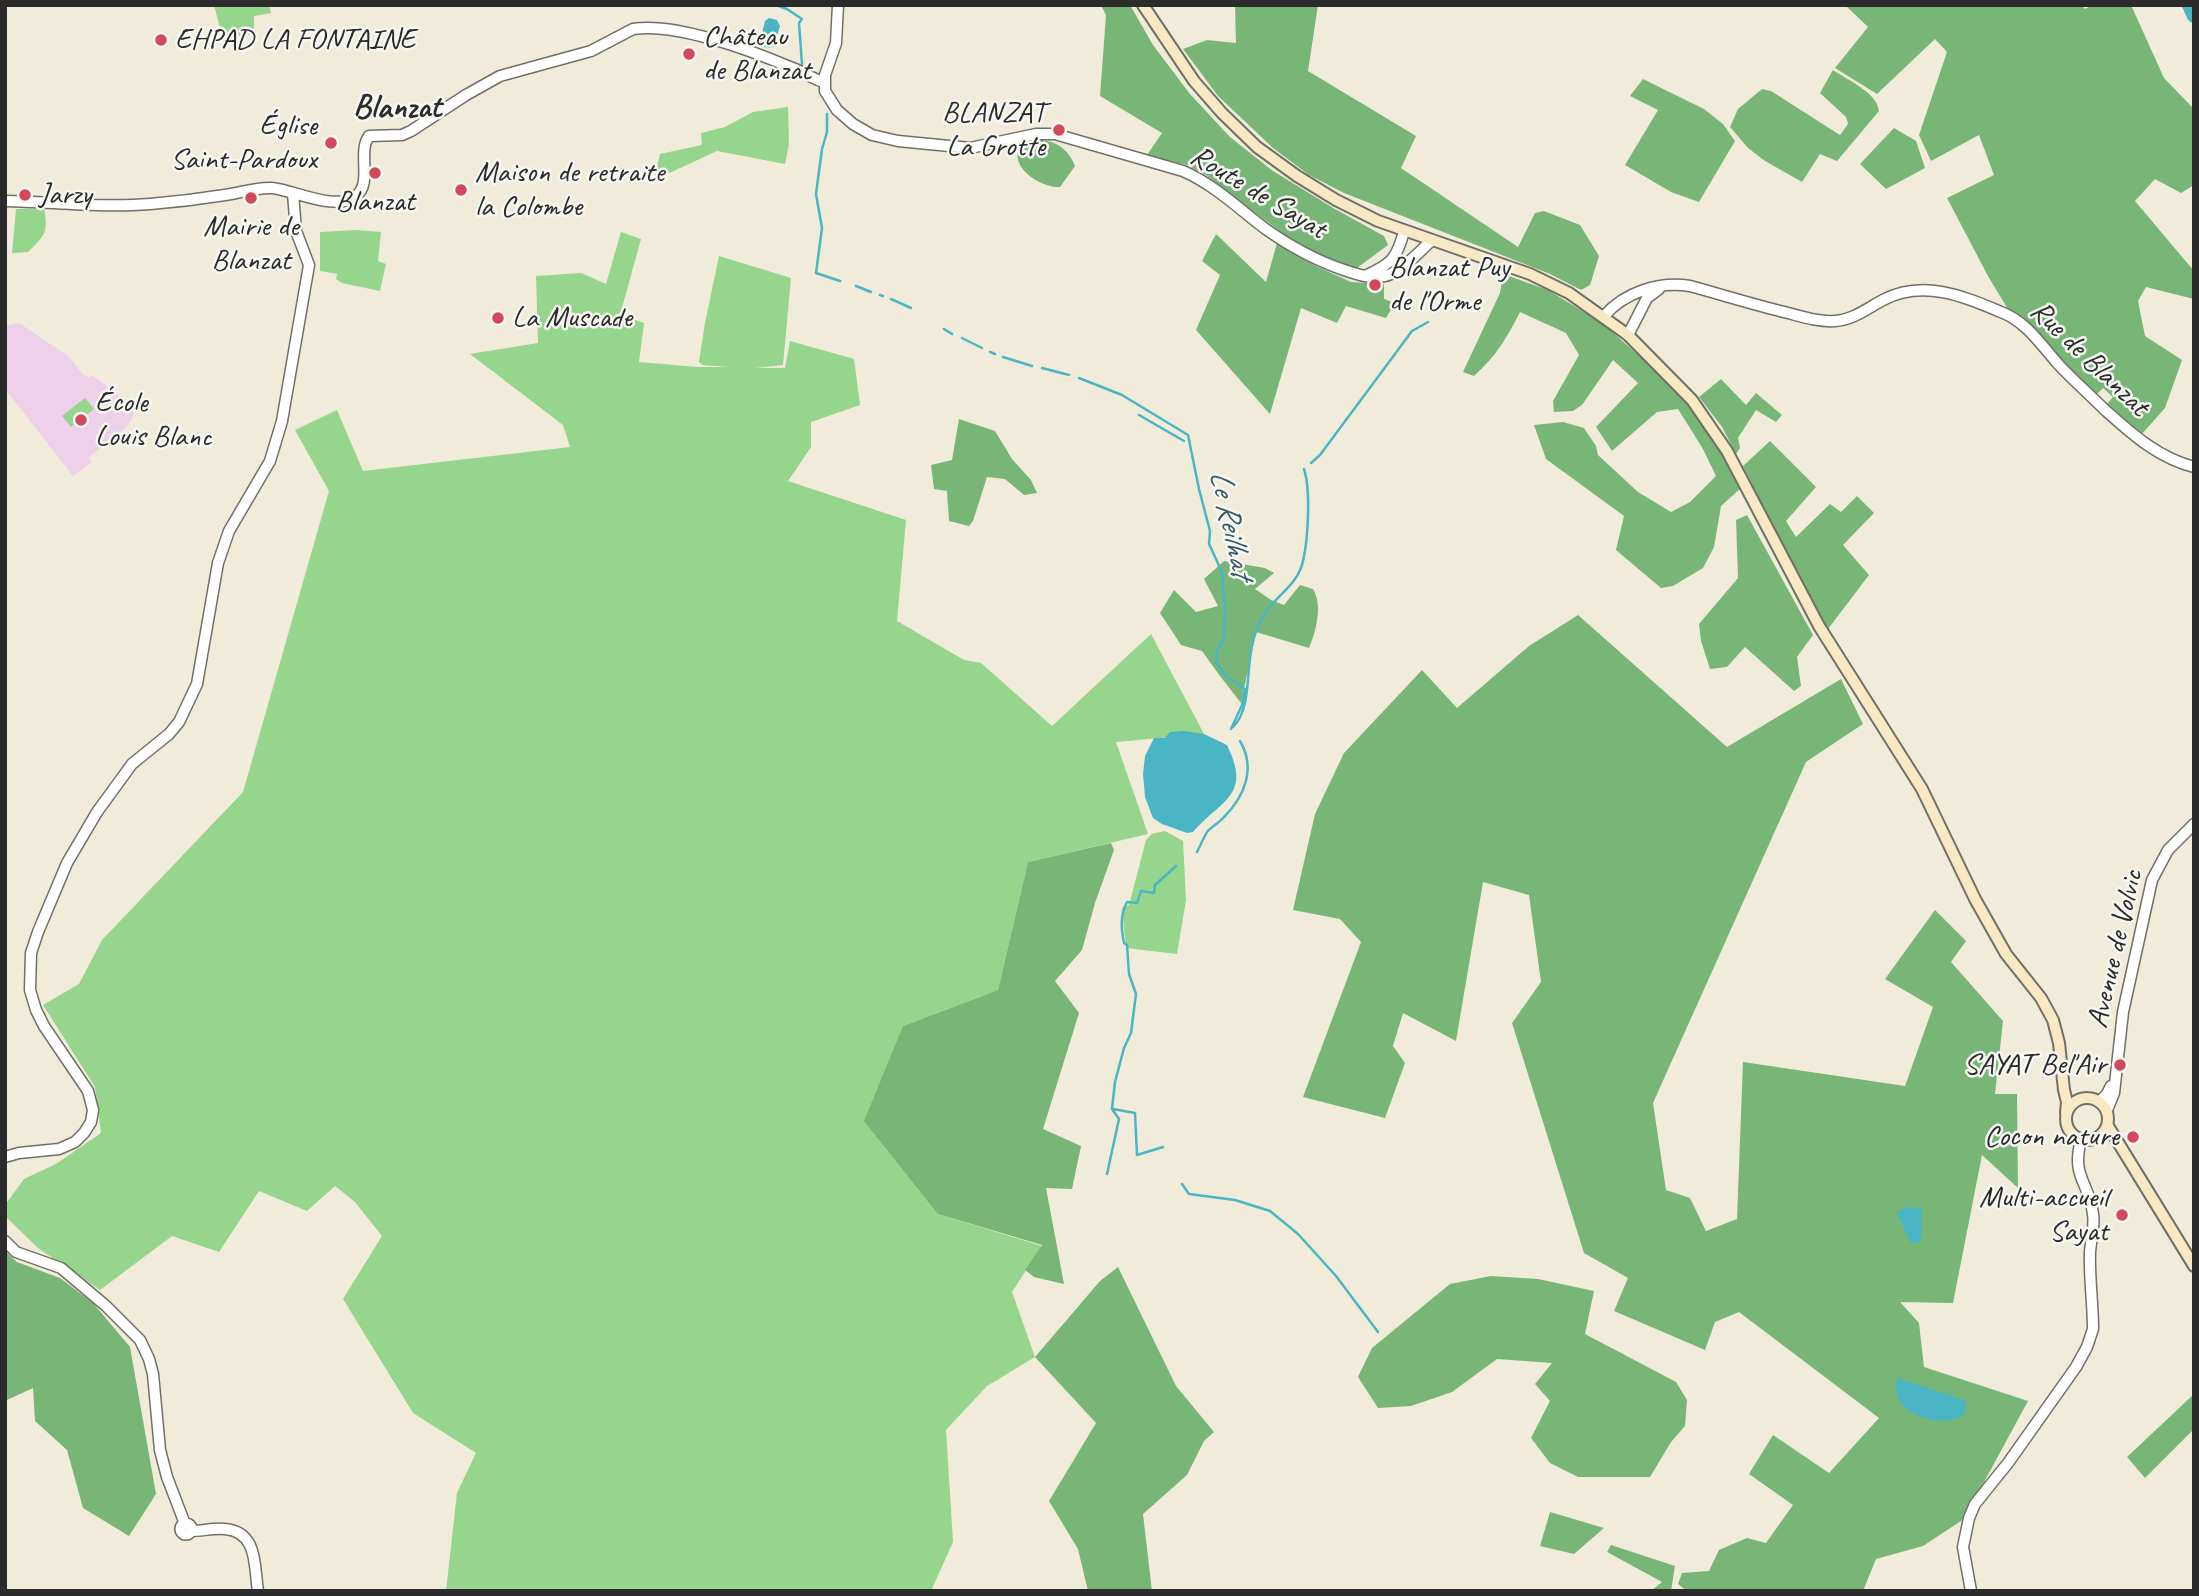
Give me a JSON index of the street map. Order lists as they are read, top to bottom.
{
  "streets": {
    "street": ["Route de Sayat", "Rue de Blanzat", "Avenue de Volvic"]
  },
  "districts": ["Blanzat"],
  "water": ["Le Reilhat"],
  "places": [
    "EHPAD LA FONTAINE",
    "Château de Blanzat",
    "BLANZAT La Grotte",
    "Église Saint-Pardoux",
    "Blanzat",
    "Maison de retraite la Colombe",
    "Jarzy",
    "Mairie de Blanzat",
    "Blanzat Puy de l'Orme",
    "La Muscade",
    "École Louis Blanc",
    "SAYAT Bel'Air",
    "Cocon nature",
    "Multi-accueil Sayat"
  ]
}
